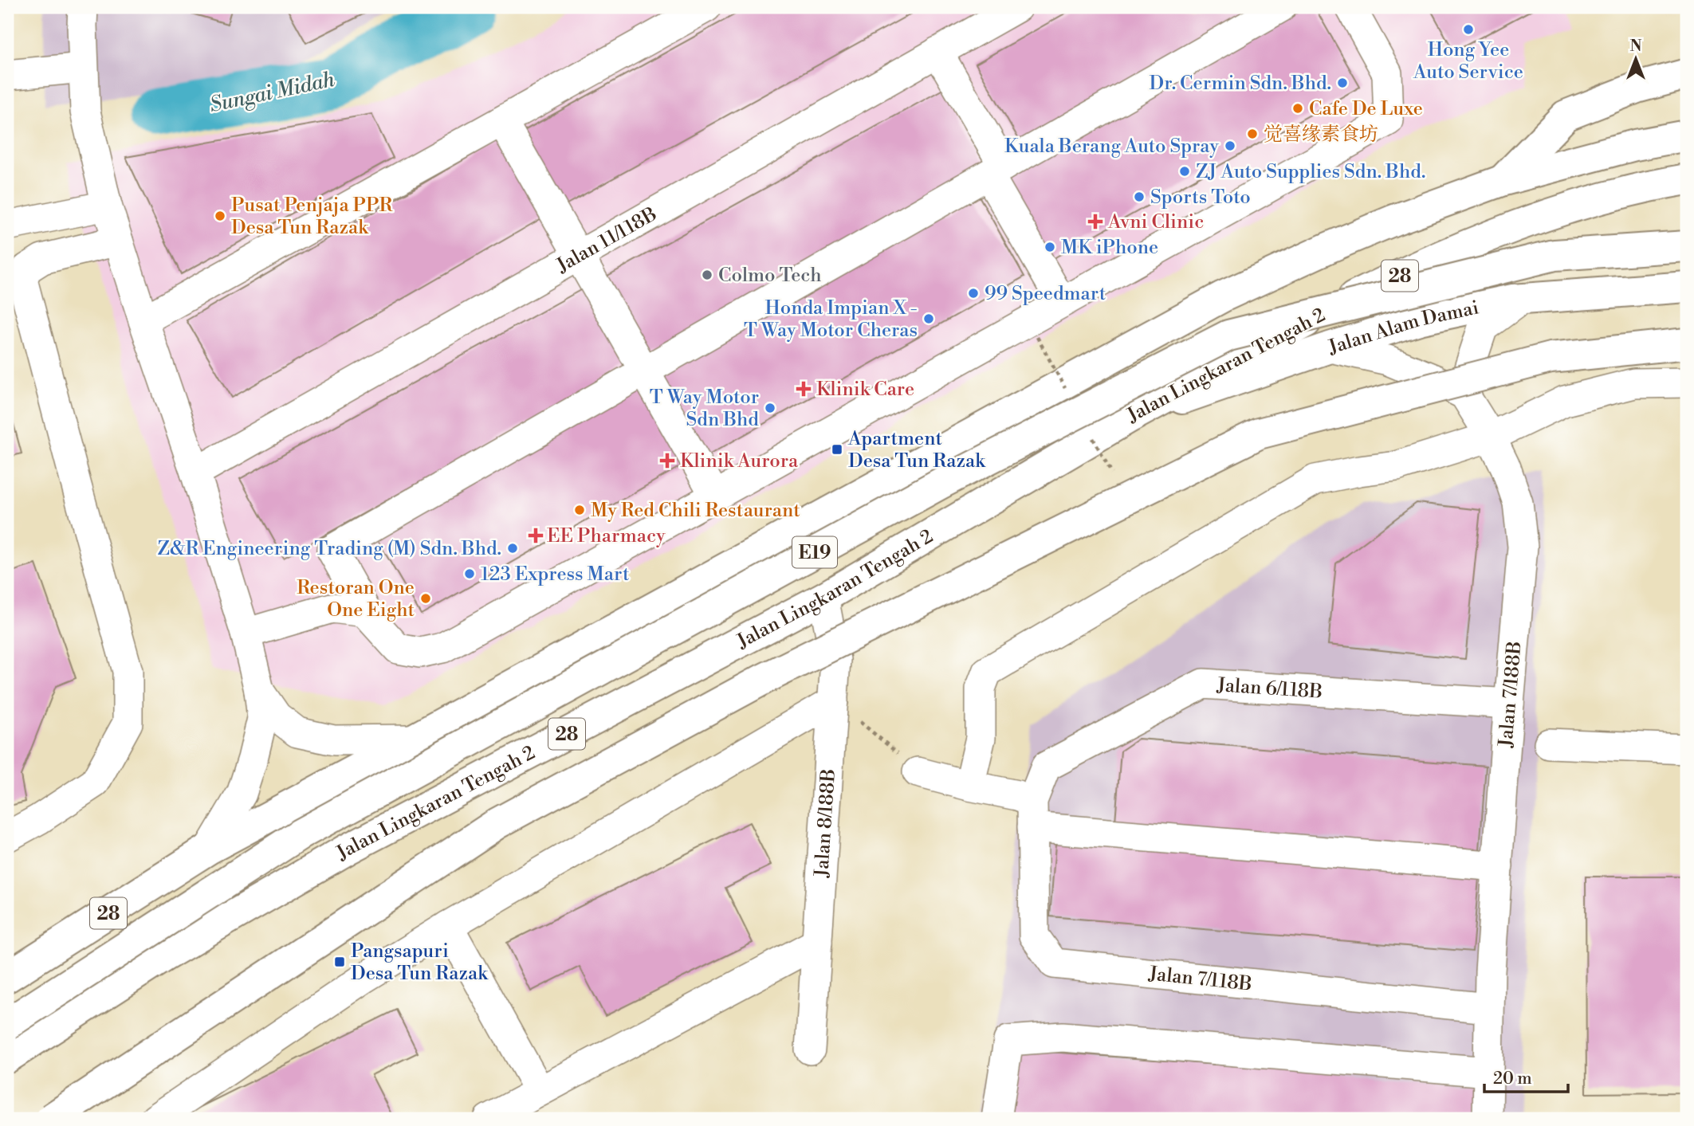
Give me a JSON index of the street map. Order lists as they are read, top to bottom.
{
  "streets": {
    "main road": [
      "28",
      "Jalan Alam Damai",
      "Jalan Lingkaran Tengah 2",
      "E19"
    ],
    "street": [
      "Jalan 11/118B",
      "Jalan 6/118B",
      "Jalan 7/188B",
      "Jalan 8/188B",
      "Jalan 7/118B"
    ]
  },
  "crossings": [
    ["Jalan Alam Damai", "Jalan Lingkaran Tengah 2"],
    ["Jalan Lingkaran Tengah 2", "Jalan 8/188B"],
    ["Jalan 6/118B", "Jalan 7/188B"],
    ["Jalan 6/118B", "Jalan 7/118B"],
    ["Jalan 7/188B", "Jalan 7/118B"]
  ],
  "water": ["Sungai Midah"],
  "places": {
    "other": [
      "Hong Yee Auto Service",
      "Dr. Cermin Sdn. Bhd.",
      "Cafe De Luxe",
      "觉喜缘素食坊",
      "Kuala Berang Auto Spray",
      "ZJ Auto Supplies Sdn. Bhd.",
      "Sports Toto",
      "Pusat Penjaja PPR Desa Tun Razak",
      "MK iPhone",
      "Colmo Tech",
      "99 Speedmart",
      "Honda Impian X - T Way Motor Cheras",
      "T Way Motor Sdn Bhd",
      "My Red Chili Restaurant",
      "Z&R Engineering Trading (M) Sdn. Bhd.",
      "123 Express Mart",
      "Restoran One One Eight"
    ],
    "health": [
      "Avni Clinic",
      "Klinik Care",
      "Klinik Aurora",
      "EE Pharmacy"
    ],
    "transit": ["Apartment Desa Tun Razak", "Pangsapuri Desa Tun Razak"]
  },
  "scale_bar": "20 m",
  "north": "top"
}
